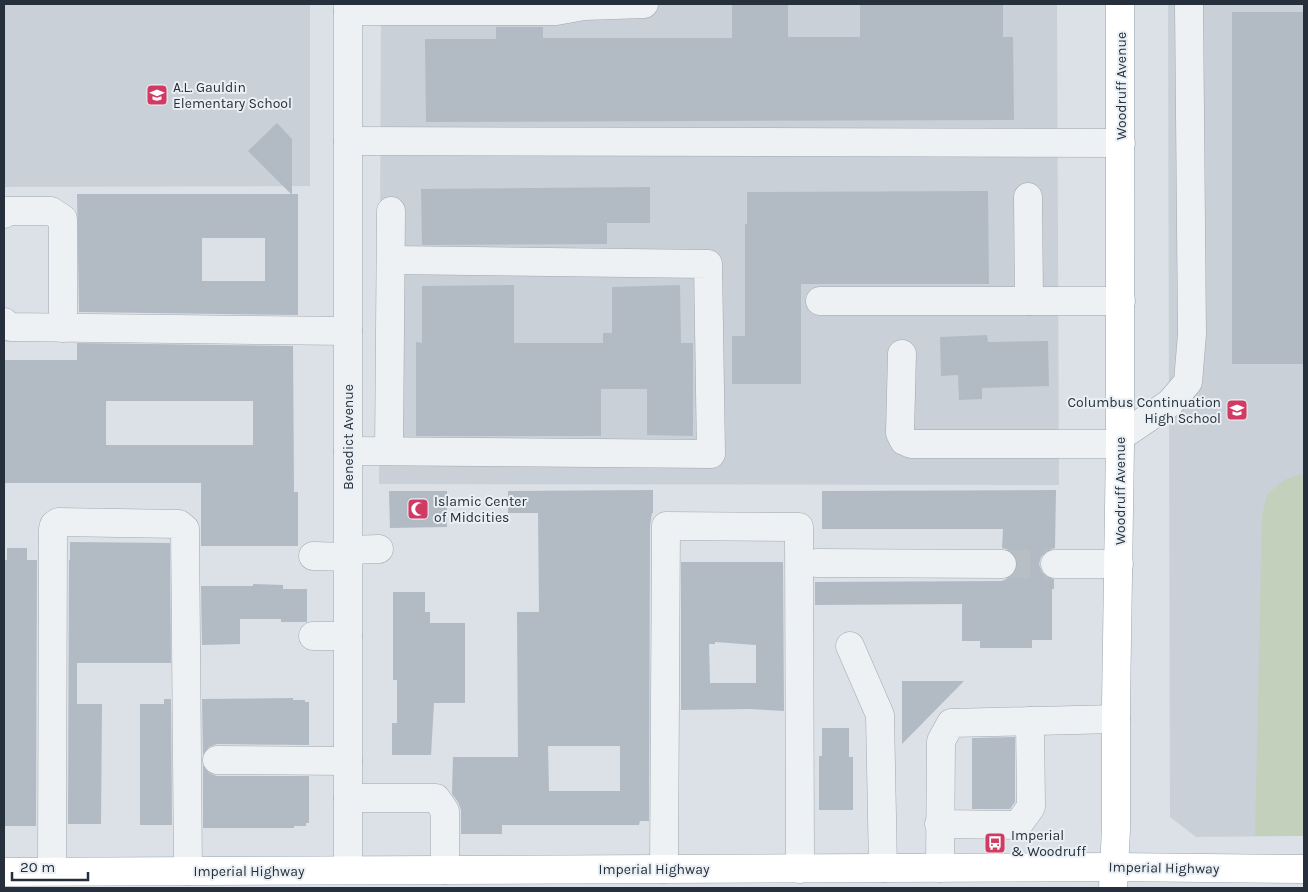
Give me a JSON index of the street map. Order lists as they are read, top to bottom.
{
  "streets": {
    "main road": ["Woodruff Avenue", "Imperial Highway"],
    "street": ["Benedict Avenue"]
  },
  "crossings": [
    ["Woodruff Avenue", "Imperial Highway"],
    ["Benedict Avenue", "Imperial Highway"]
  ],
  "places": {
    "school or university": ["A.L. Gauldin Elementary School", "Columbus Continuation High School"],
    "mosque": ["Islamic Center of Midcities"],
    "bus stop": ["Imperial & Woodruff"]
  },
  "scale_bar": "20 m"
}
